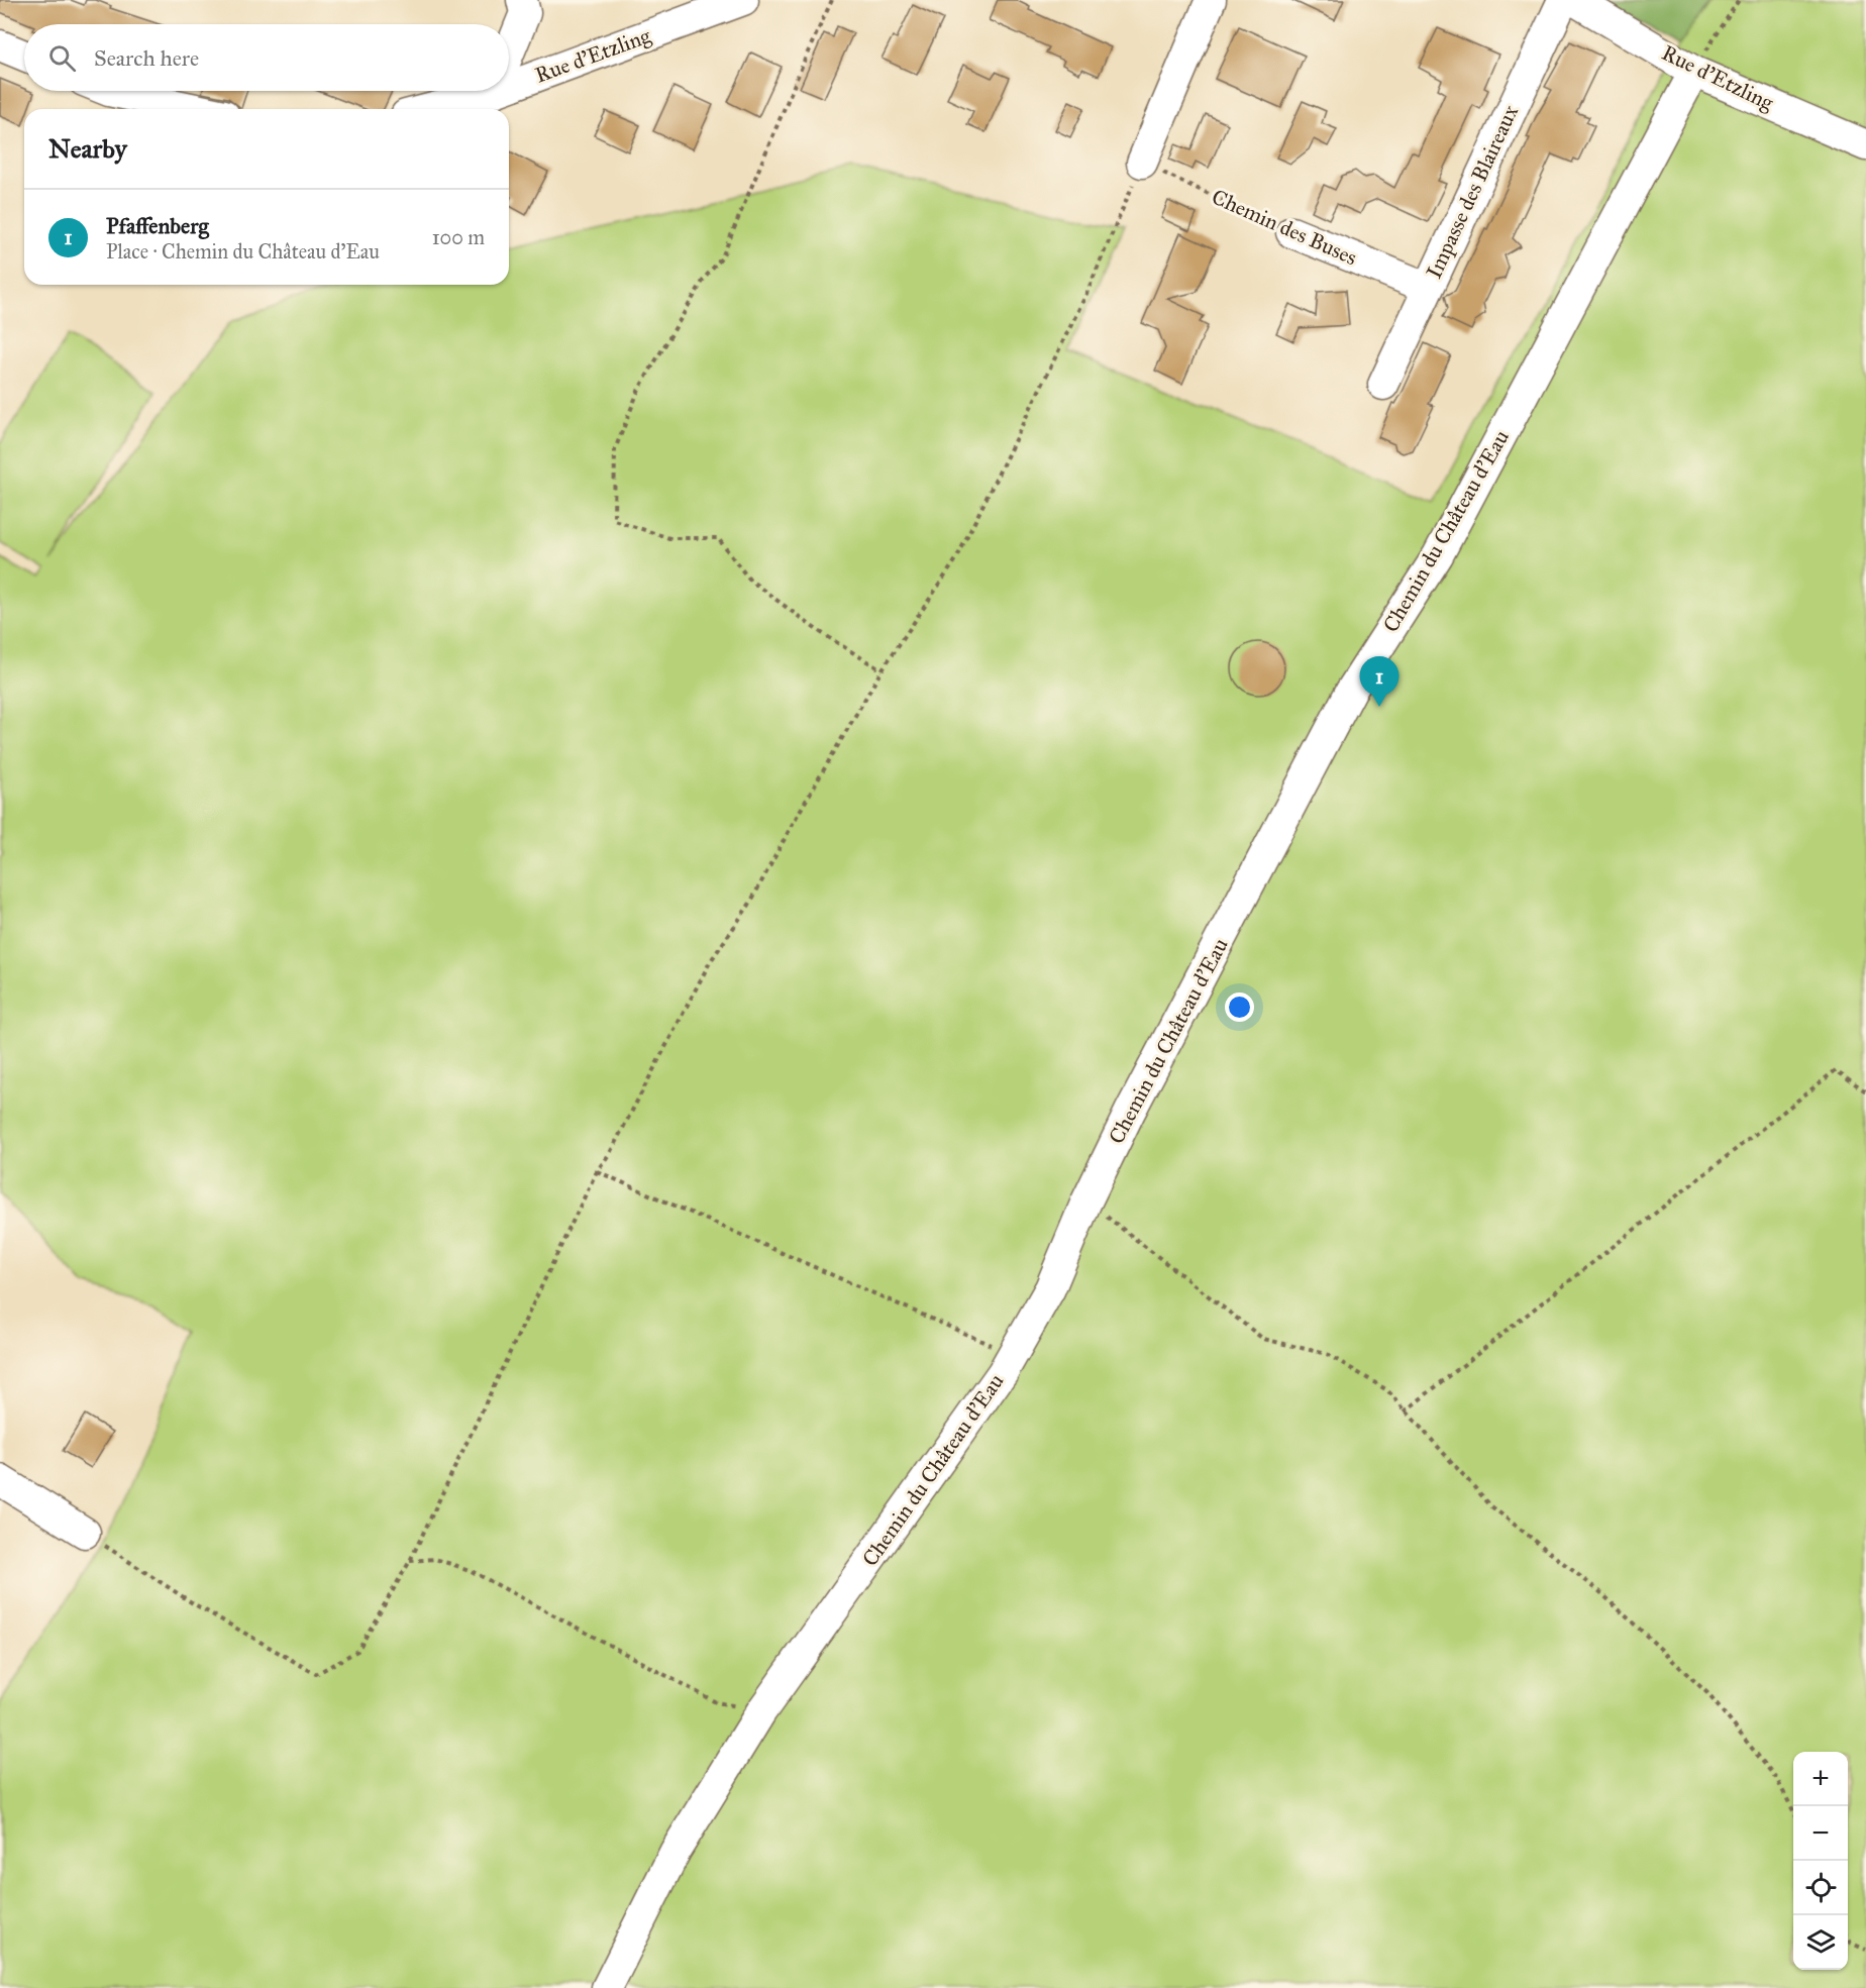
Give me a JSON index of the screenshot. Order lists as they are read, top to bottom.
{
  "streets": {
    "street": [
      "Rue d'Etzling",
      "Impasse des Blaireaux",
      "Chemin des Buses",
      "Chemin du Château d'Eau"
    ]
  },
  "crossings": [
    ["Rue d'Etzling", "Chemin du Château d'Eau"],
    ["Impasse des Blaireaux", "Chemin des Buses"]
  ],
  "page": {
    "search": "Search here",
    "heading": "Nearby",
    "list": [
      {
        "mark": "1",
        "name": "Pfaffenberg",
        "note": "Place · Chemin du Château d'Eau",
        "value": "100 m"
      }
    ],
    "pins": "1",
    "map_buttons": ["+", "−"]
  }
}
